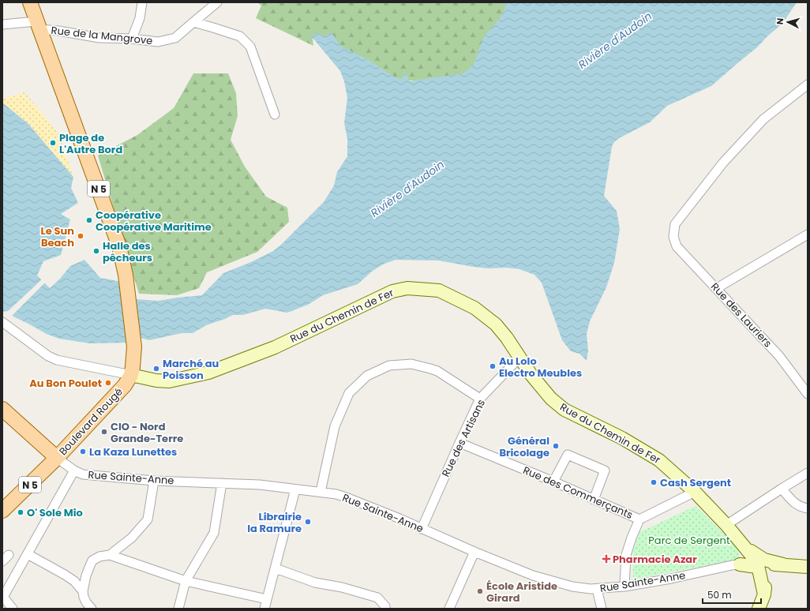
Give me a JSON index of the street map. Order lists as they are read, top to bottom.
{
  "streets": {
    "main road": [
      "N 5",
      "Rue du Chemin de Fer",
      "Boulevard Rougé",
      "Rue Sainte-Anne"
    ],
    "street": [
      "Rue de la Mangrove",
      "Rue des Lauriers",
      "Rue des Artisans",
      "Rue des Commerçants"
    ]
  },
  "crossings": [
    ["Rue de la Mangrove", "N 5"],
    ["Rue de la Mangrove", "Boulevard Rougé"],
    ["N 5", "Boulevard Rougé"],
    ["Rue du Chemin de Fer", "Boulevard Rougé"],
    ["Rue du Chemin de Fer", "Rue des Artisans"],
    ["Rue du Chemin de Fer", "Rue des Commerçants"],
    ["Boulevard Rougé", "Rue Sainte-Anne"],
    ["Rue des Artisans", "Rue Sainte-Anne"],
    ["Rue des Artisans", "Rue des Commerçants"]
  ],
  "water": ["Rivière d'Audoin"],
  "parks": ["Parc de Sergent"],
  "places": {
    "other": [
      "Plage de L'Autre Bord",
      "Coopérative Coopérative Maritime",
      "Le Sun Beach",
      "Halle des pêcheurs",
      "Au Lolo Electro Meubles",
      "Marché au Poisson",
      "Au Bon Poulet",
      "CIO - Nord Grande-Terre",
      "Général Bricolage",
      "La Kaza Lunettes",
      "Cash Sergent",
      "O' Sole Mio",
      "Librairie la Ramure",
      "École Aristide Girard"
    ],
    "health": ["Pharmacie Azar"]
  },
  "scale_bar": "50 m",
  "north": "left"
}
